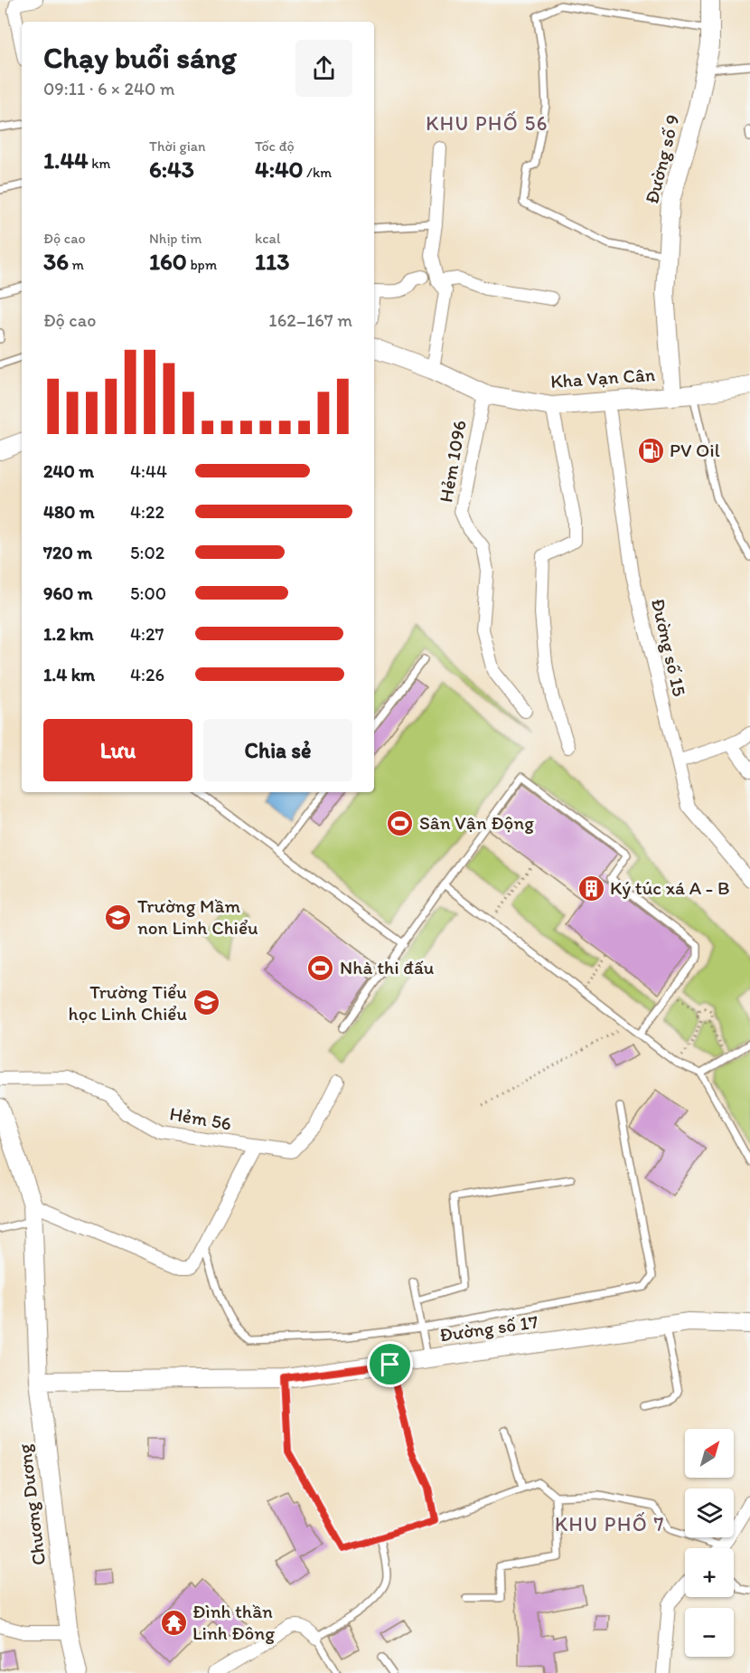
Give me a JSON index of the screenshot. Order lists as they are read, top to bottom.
{
  "streets": {
    "street": [
      "Đường số 9",
      "Kha Vạn Cân",
      "Hẻm 1096",
      "Đường số 15",
      "Hẻm 56",
      "Đường số 17",
      "Chương Dương"
    ]
  },
  "crossings": [
    ["Đường số 9", "Kha Vạn Cân"],
    ["Kha Vạn Cân", "Hẻm 1096"],
    ["Kha Vạn Cân", "Đường số 15"],
    ["Đường số 17", "Chương Dương"]
  ],
  "districts": ["KHU PHỐ 56", "KHU PHỐ 7"],
  "places": {
    "fuel station": ["PV Oil"],
    "sports": ["Sân Vận Động", "Nhà thi đấu"],
    "building": ["Ký túc xá A - B"],
    "school or university": ["Trường Mầm non Linh Chiểu", "Trường Tiểu học Linh Chiểu"],
    "temple": ["Đình thần Linh Đông"]
  },
  "north": "top right",
  "page": {
    "heading": ["Chạy buổi sáng", "09:11 · 6 × 240 m"],
    "stats": [
      ["1.44 km"],
      ["Thời gian", "6:43"],
      ["Tốc độ", "4:40 /km"],
      ["Độ cao", "36 m"],
      ["Nhịp tim", "160 bpm"],
      ["kcal", "113"]
    ],
    "chart": ["Độ cao", "162–167 m"],
    "list": [
      {
        "name": "240 m",
        "note": "4:44"
      },
      {
        "name": "480 m",
        "note": "4:22"
      },
      {
        "name": "720 m",
        "note": "5:02"
      },
      {
        "name": "960 m",
        "note": "5:00"
      },
      {
        "name": "1.2 km",
        "note": "4:27"
      },
      {
        "name": "1.4 km",
        "note": "4:26"
      }
    ],
    "buttons": ["Lưu", "Chia sẻ"],
    "map_buttons": ["+", "−"]
  }
}
